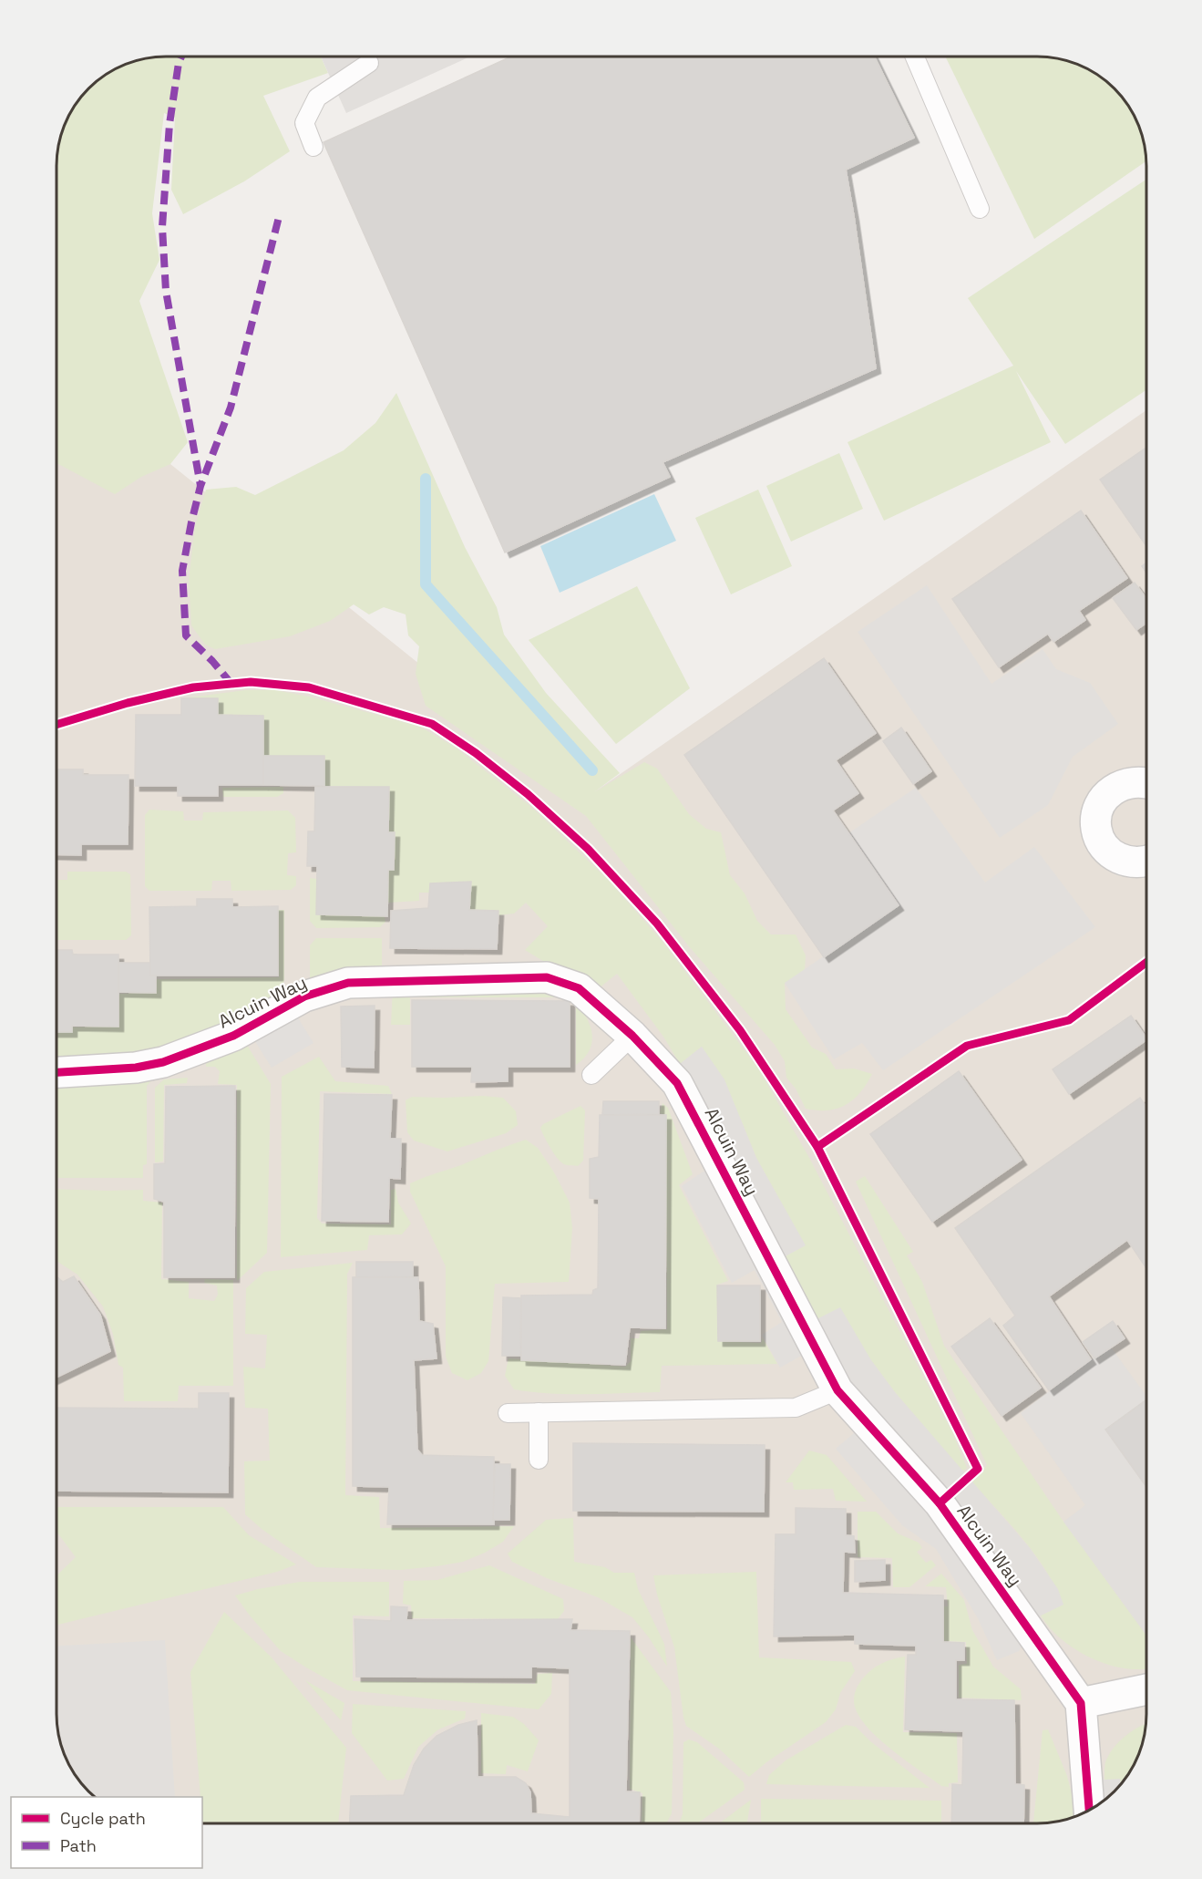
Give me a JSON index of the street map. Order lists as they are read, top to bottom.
{
  "streets": {
    "street": ["Alcuin Way"]
  },
  "legend": ["Cycle path", "Path"]
}
